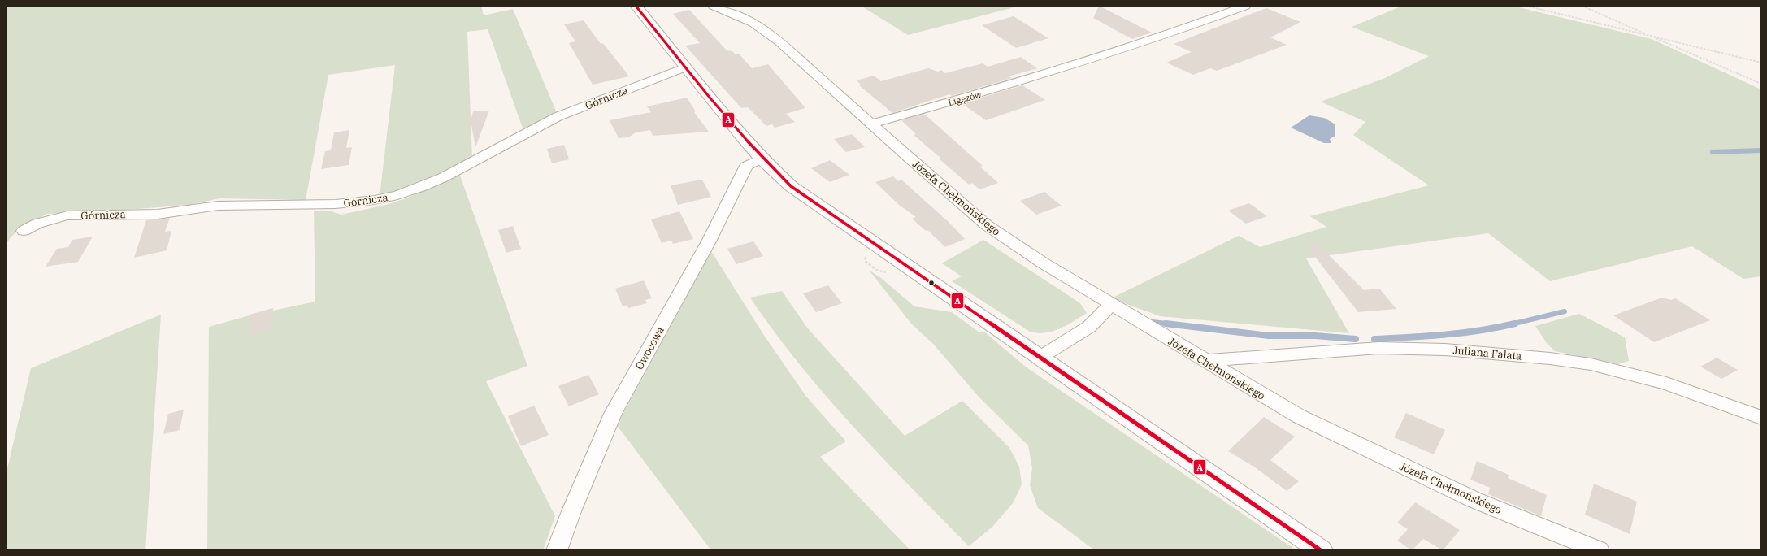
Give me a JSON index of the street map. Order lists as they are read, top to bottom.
{
  "streets": {
    "street": [
      "Górnicza",
      "Ligęzów",
      "Józefa Chełmońskiego",
      "Owocowa",
      "Juliana Fałata"
    ]
  },
  "crossings": [
    ["Ligęzów", "Józefa Chełmońskiego"],
    ["Józefa Chełmońskiego", "Juliana Fałata"]
  ],
  "lines": ["transit line A"]
}
